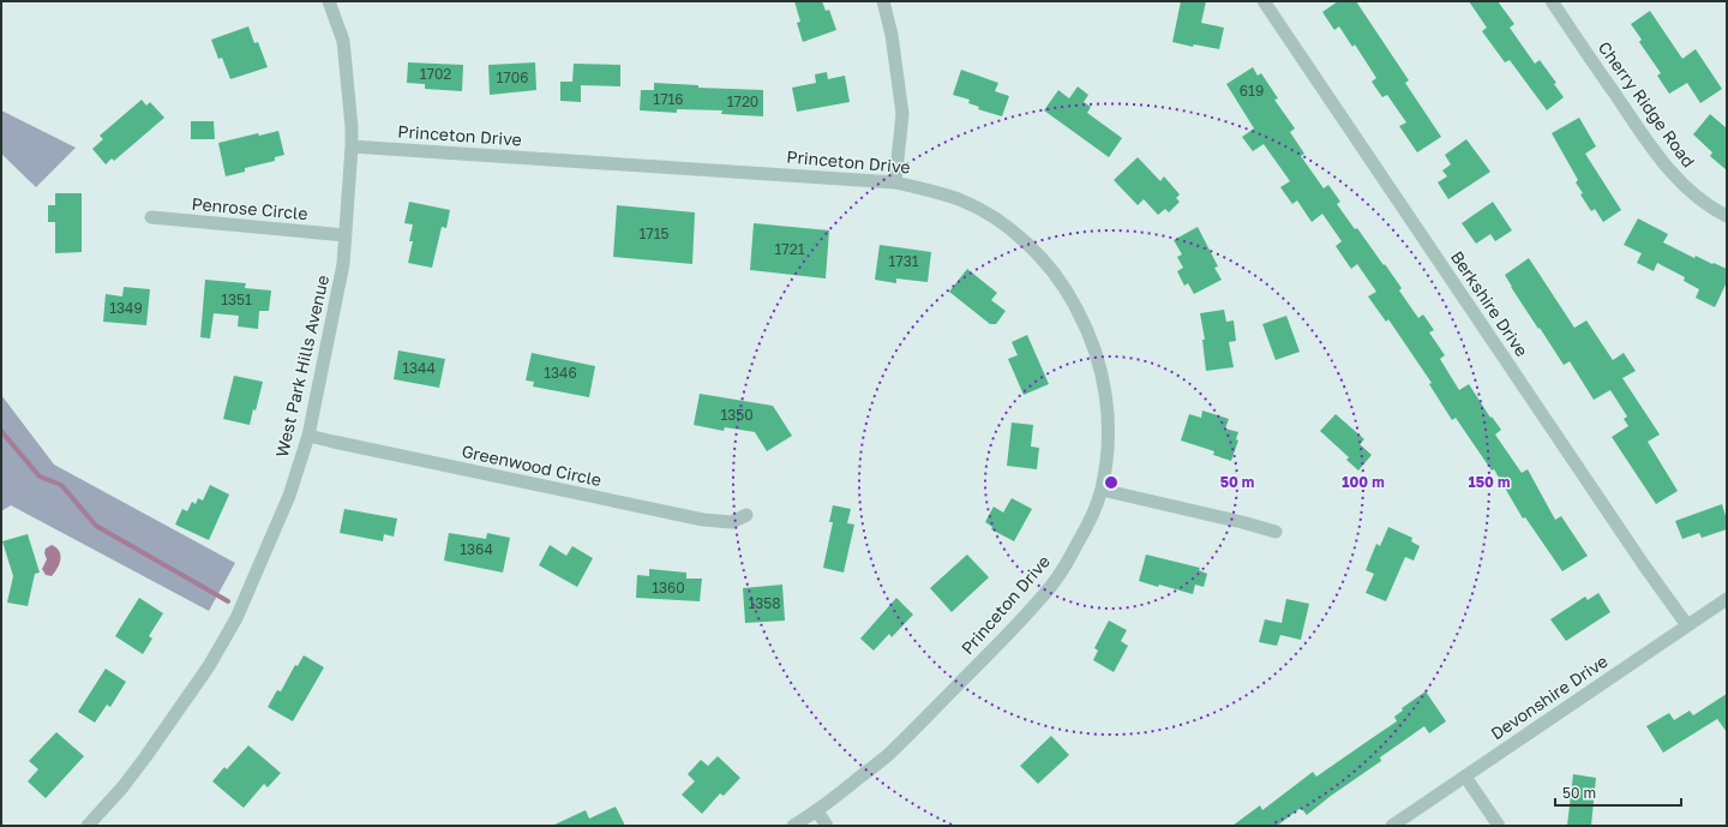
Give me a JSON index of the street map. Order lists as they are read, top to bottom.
{
  "streets": {
    "street": [
      "Cherry Ridge Road",
      "Princeton Drive",
      "Penrose Circle",
      "Berkshire Drive",
      "West Park Hills Avenue",
      "Greenwood Circle",
      "Devonshire Drive"
    ]
  },
  "crossings": [
    ["Princeton Drive", "West Park Hills Avenue"],
    ["Penrose Circle", "West Park Hills Avenue"],
    ["Berkshire Drive", "Devonshire Drive"],
    ["West Park Hills Avenue", "Greenwood Circle"]
  ],
  "house_numbers": [
    "1702",
    "1706",
    "619",
    "1716",
    "1720",
    "1715",
    "1721",
    "1731",
    "1351",
    "1349",
    "1344",
    "1346",
    "1350",
    "1364",
    "1360",
    "1358"
  ],
  "scale_bar": "50 m",
  "rings": ["50 m", "100 m", "150 m"]
}
